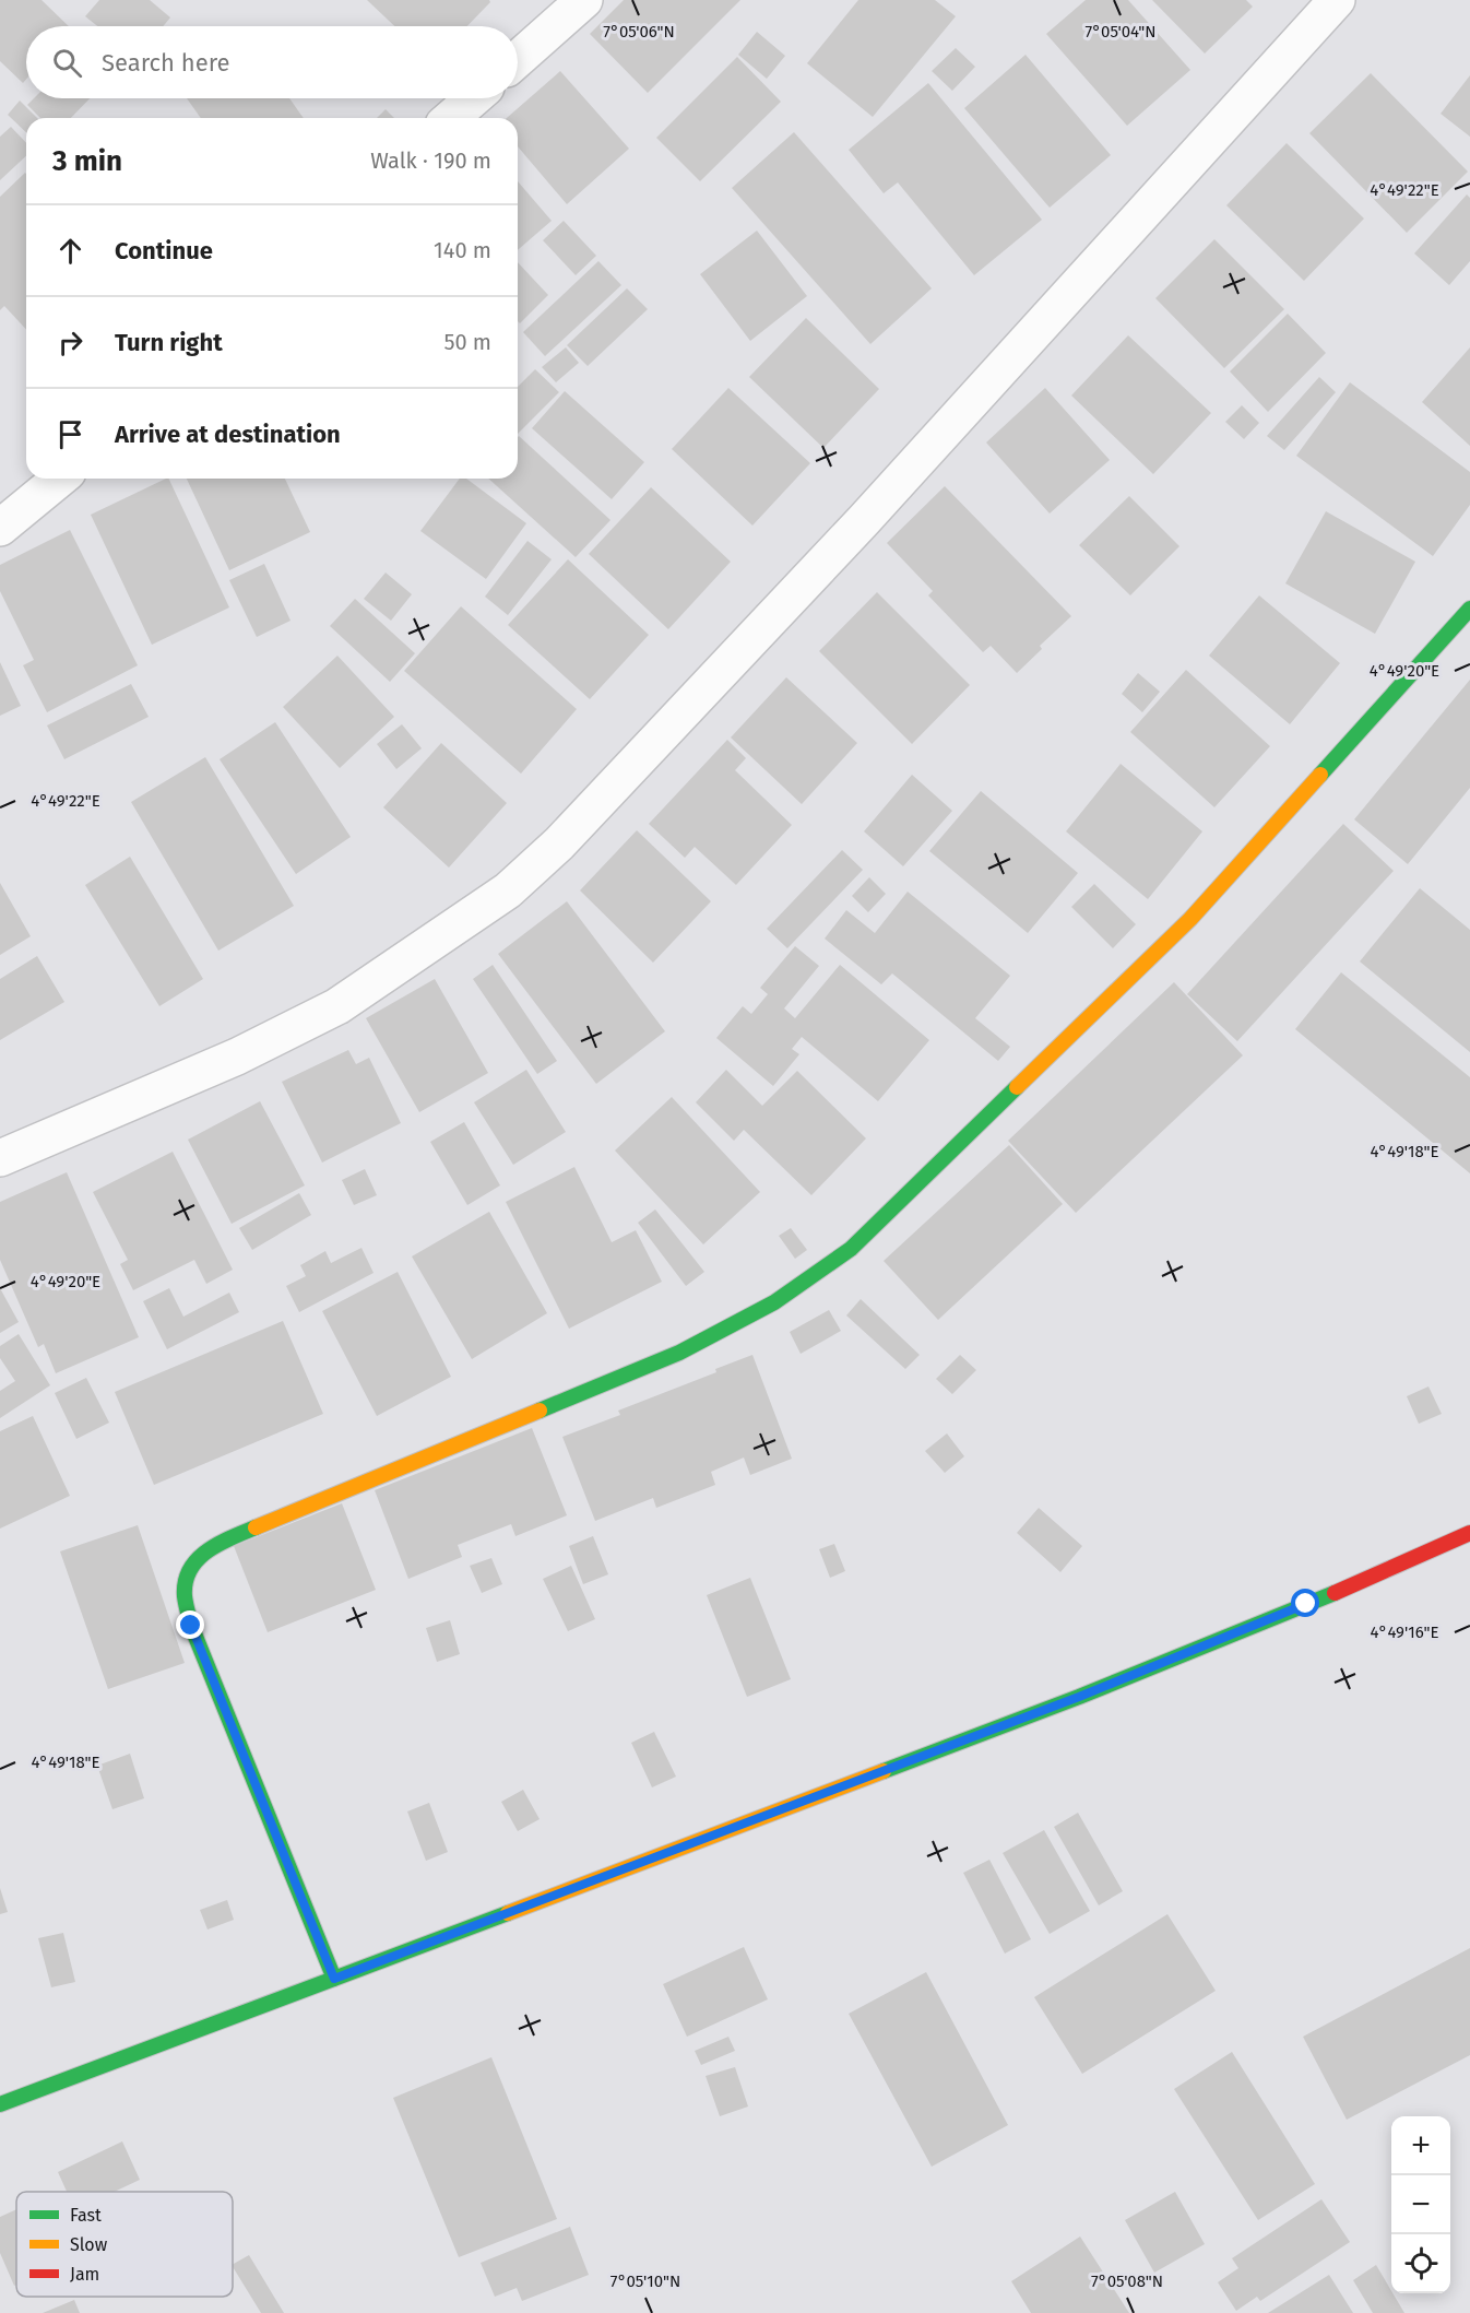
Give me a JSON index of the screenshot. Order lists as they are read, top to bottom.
{
  "legend": ["Fast", "Slow", "Jam"],
  "page": {
    "search": "Search here",
    "heading": ["3 min", "Walk · 190 m"],
    "list": [
      ["Continue", "140 m"],
      ["Turn right", "50 m"],
      "Arrive at destination"
    ],
    "map_buttons": ["+", "−"]
  },
  "coordinates": [
    "7°05'06\"N",
    "7°05'04\"N",
    "4°49'22\"E",
    "4°49'20\"E",
    "4°49'18\"E",
    "4°49'16\"E",
    "7°05'10\"N",
    "7°05'08\"N"
  ]
}
